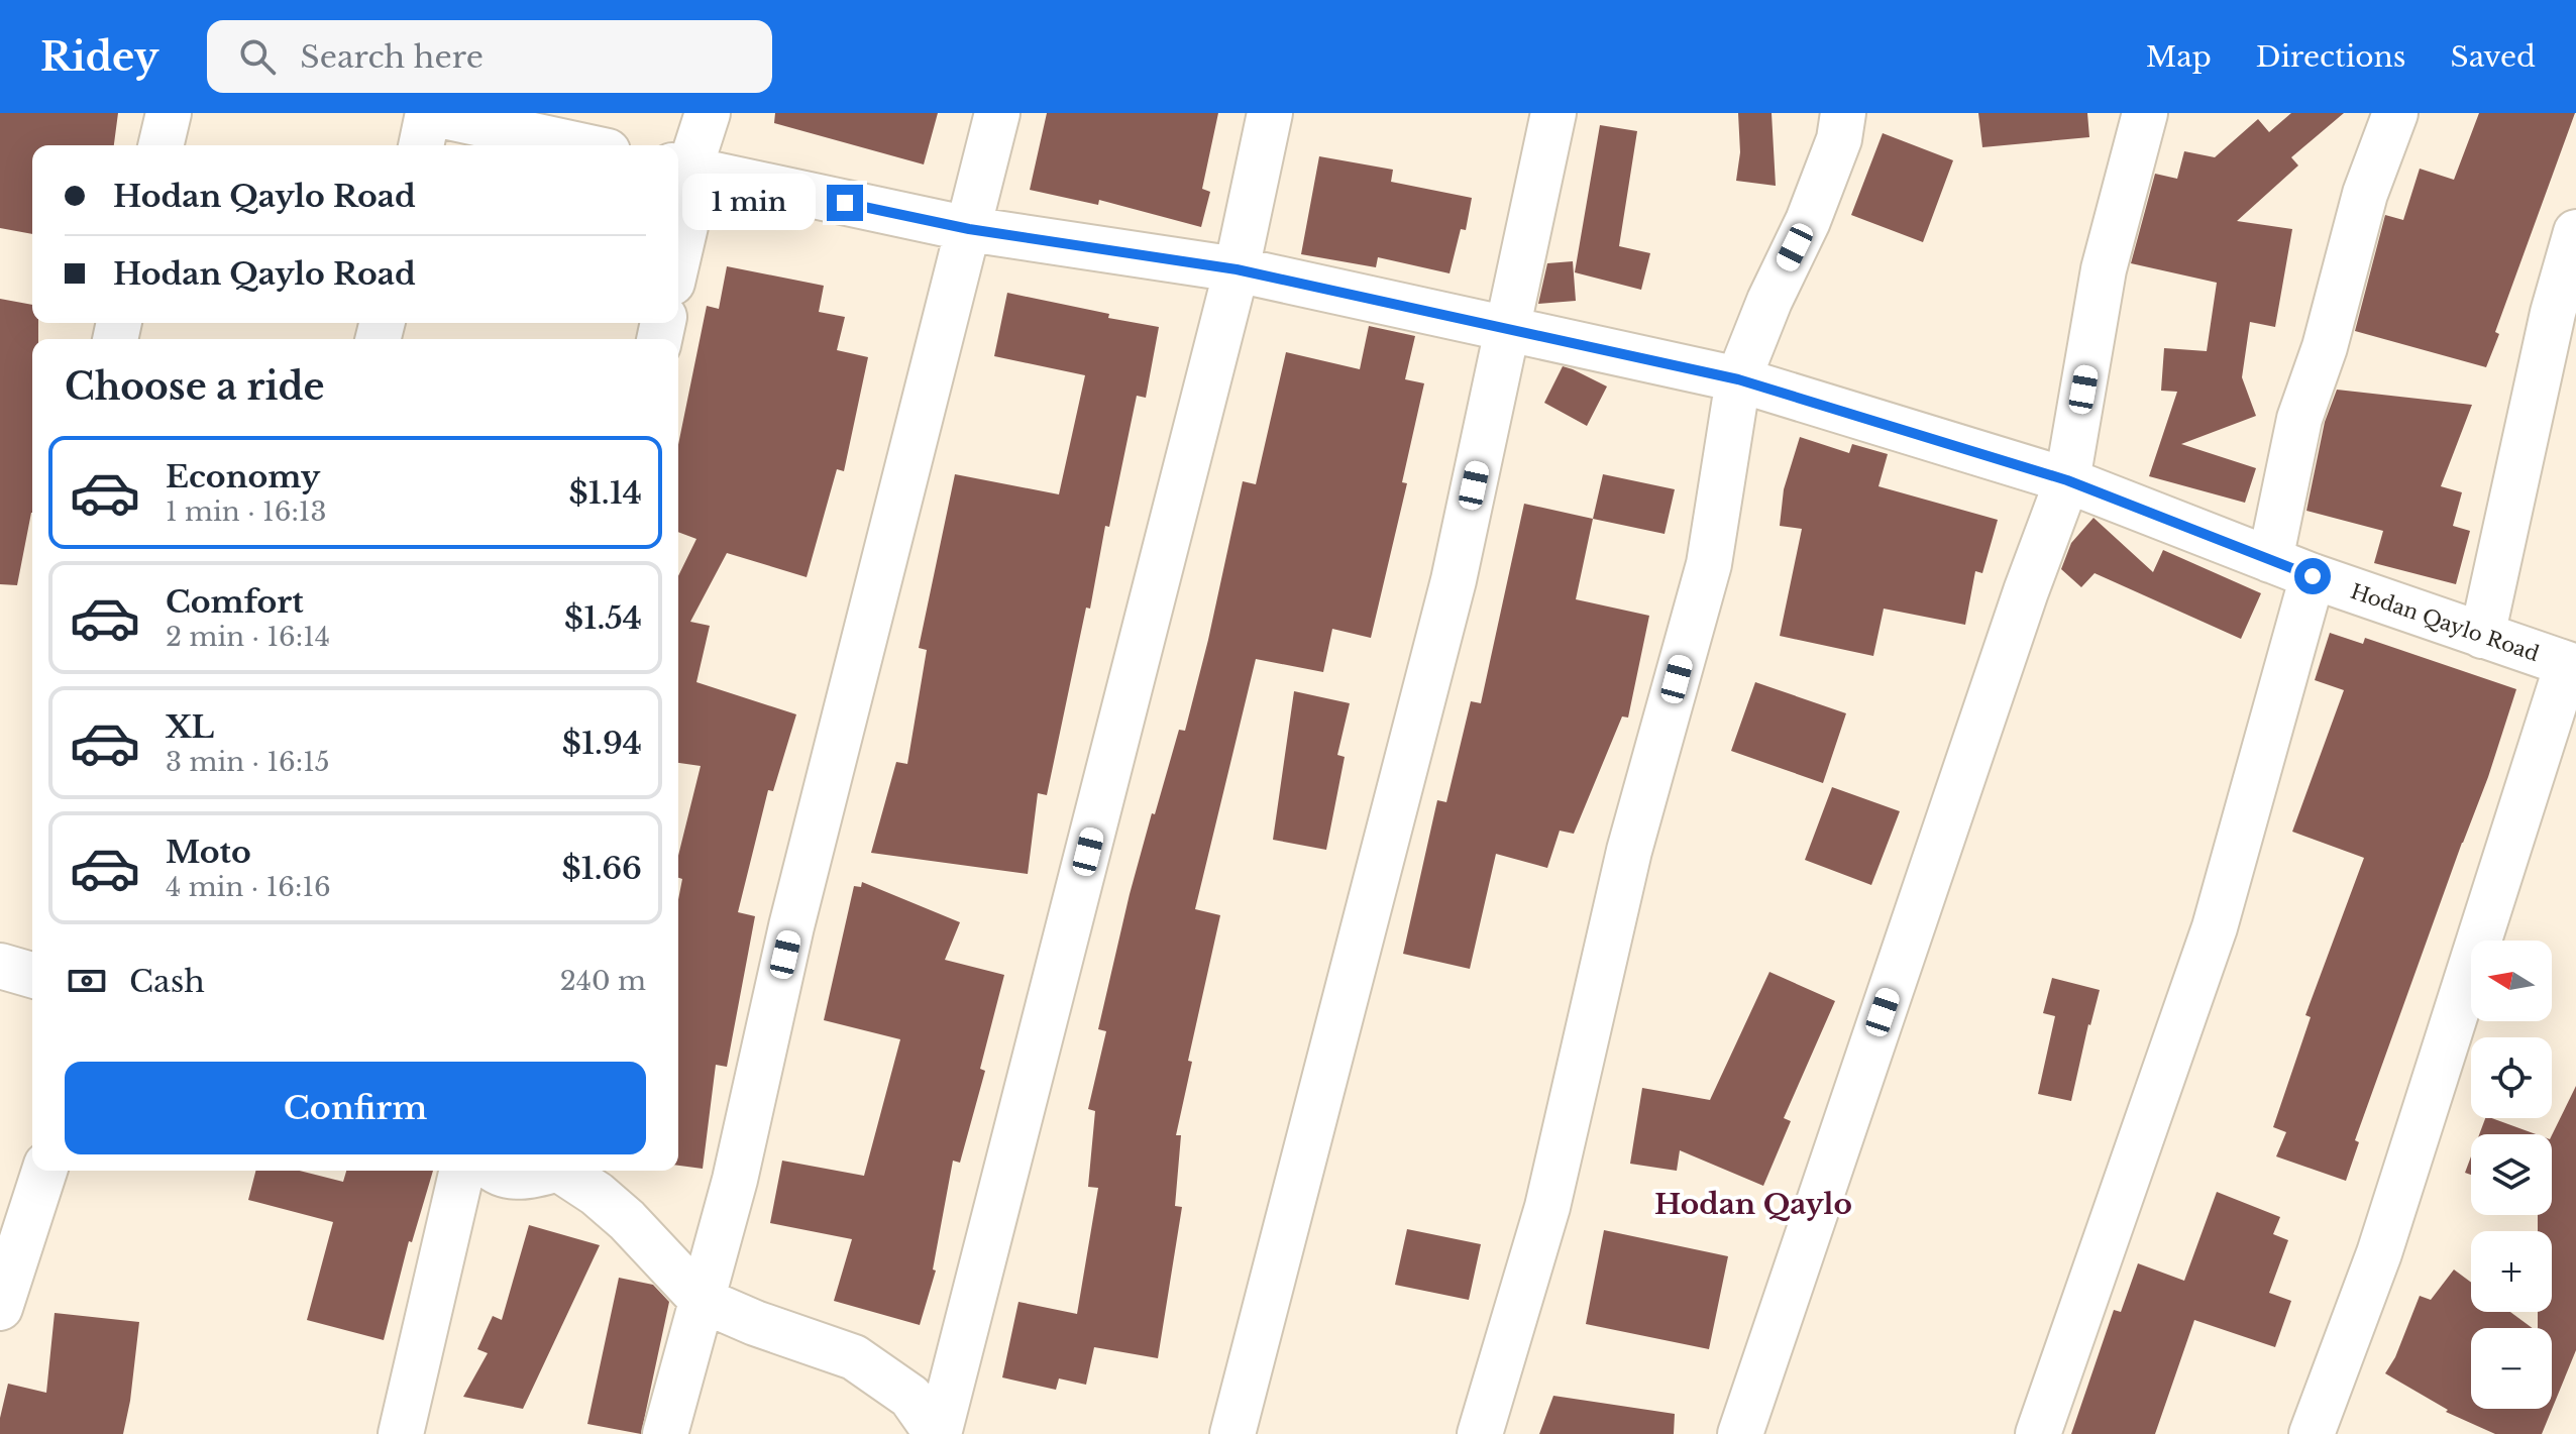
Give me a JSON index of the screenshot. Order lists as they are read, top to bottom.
{
  "streets": {
    "street": ["Hodan Qaylo Road"]
  },
  "districts": ["Hodan Qaylo"],
  "north": "left",
  "page": {
    "header": "Ridey",
    "search": "Search here",
    "nav": ["Map", "Directions", "Saved"],
    "banner": ["Hodan Qaylo Road", "Hodan Qaylo Road"],
    "bubble": "1 min",
    "heading": "Choose a ride",
    "list": [
      {
        "name": "Economy",
        "note": "1 min · 16:13",
        "value": "$1.14"
      },
      {
        "name": "Comfort",
        "note": "2 min · 16:14",
        "value": "$1.54"
      },
      {
        "name": "XL",
        "note": "3 min · 16:15",
        "value": "$1.94"
      },
      {
        "name": "Moto",
        "note": "4 min · 16:16",
        "value": "$1.66"
      }
    ],
    "pay": ["Cash", "240 m"],
    "map_buttons": ["+", "−"],
    "buttons": "Confirm"
  }
}
